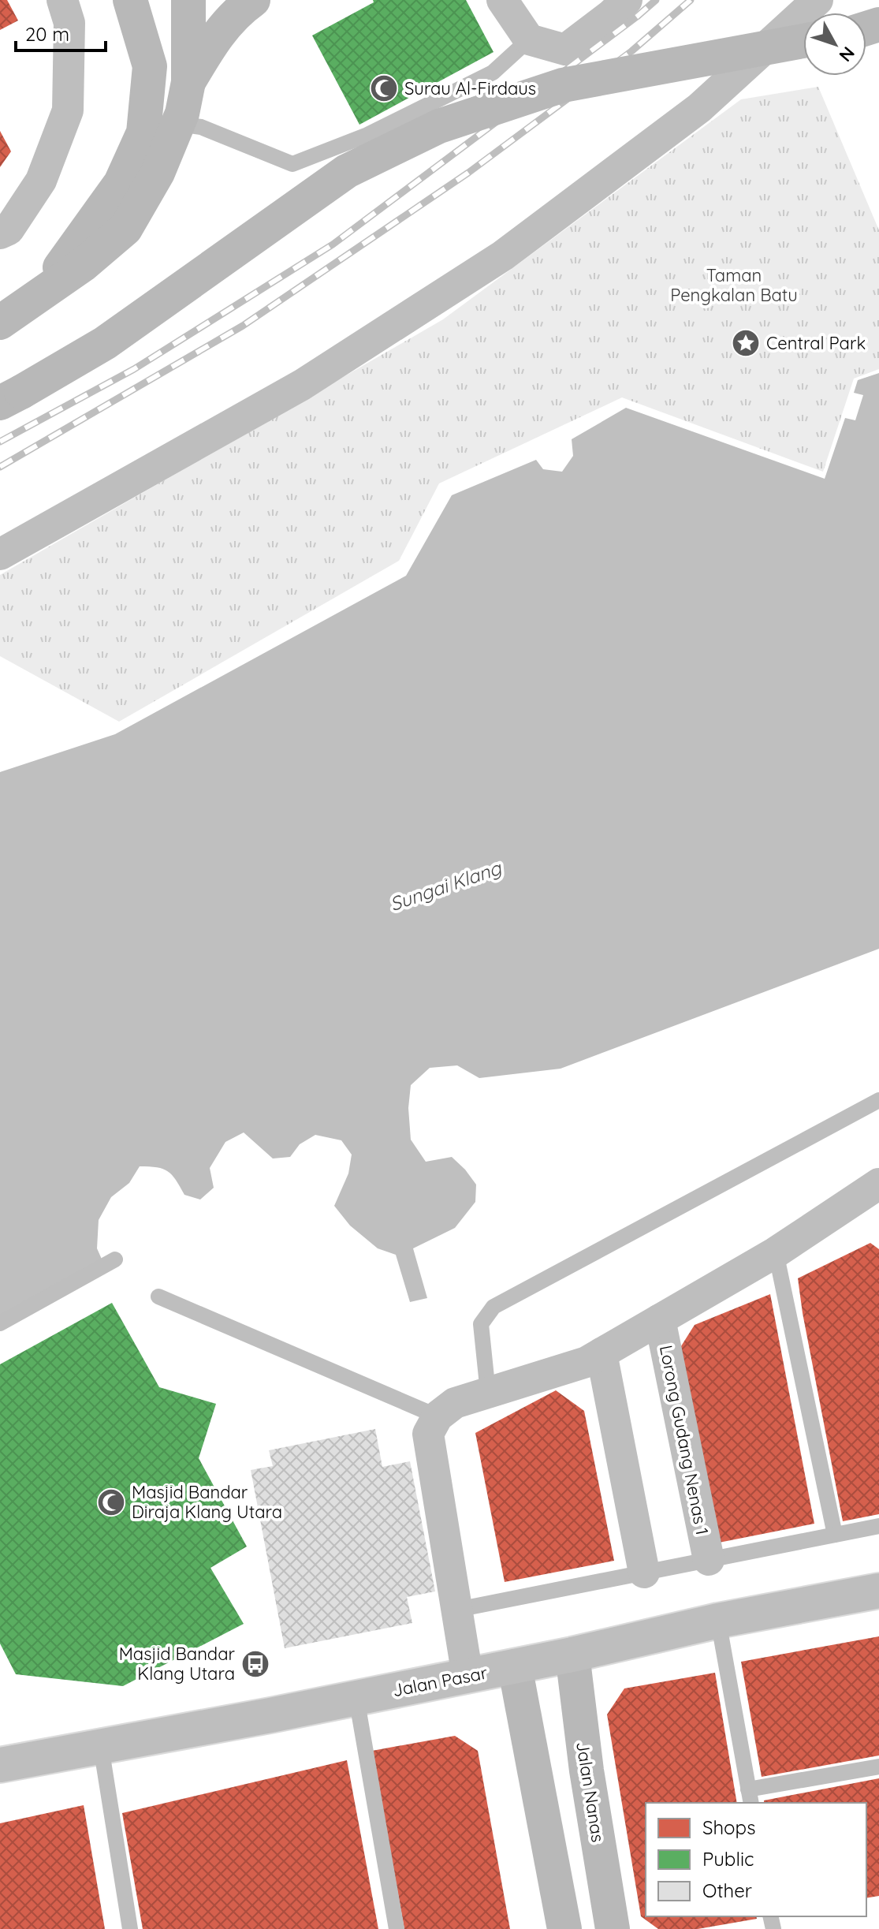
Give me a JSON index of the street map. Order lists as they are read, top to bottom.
{
  "streets": {
    "highway": ["Jalan Pasar"],
    "main road": ["Jalan Nanas"],
    "street": ["Lorong Gudang Nenas 1"]
  },
  "crossings": [
    ["Jalan Pasar", "Jalan Nanas"]
  ],
  "water": ["Sungai Klang"],
  "parks": ["Taman Pengkalan Batu"],
  "places": {
    "mosque": ["Surau Al-Firdaus", "Masjid Bandar Diraja Klang Utara"],
    "place": ["Central Park"],
    "bus stop": ["Masjid Bandar Klang Utara"]
  },
  "legend": ["Shops", "Public", "Other"],
  "scale_bar": "20 m",
  "north": "bottom right"
}
